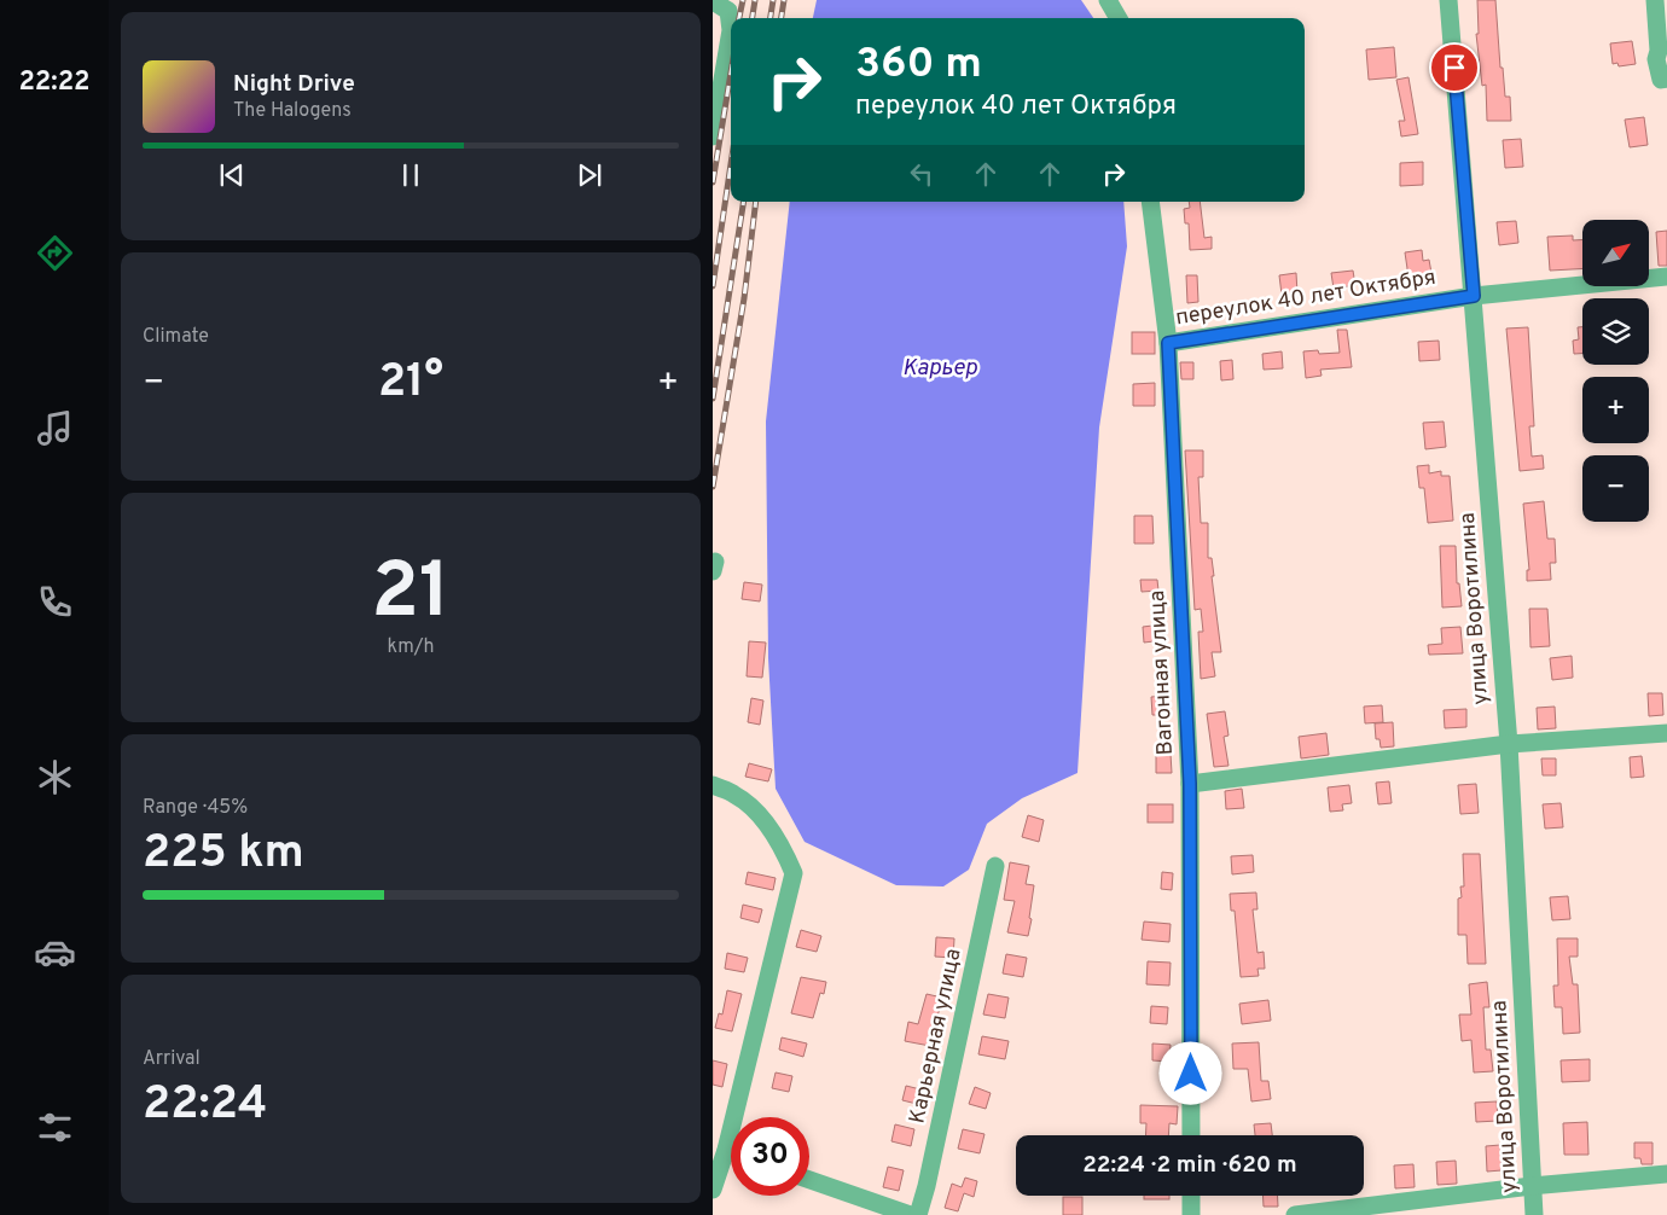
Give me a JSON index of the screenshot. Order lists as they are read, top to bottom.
{
  "streets": {
    "street": [
      "переулок 40 лет Октября",
      "улица Воротилина",
      "Вагонная улица",
      "Карьерная улица"
    ]
  },
  "crossings": [
    ["переулок 40 лет Октября", "улица Воротилина"],
    ["переулок 40 лет Октября", "Вагонная улица"]
  ],
  "water": ["Карьер"],
  "north": "top right",
  "page": {
    "tabs": "22:22",
    "turn": ["360 m", "переулок 40 лет Октября"],
    "song": ["Night Drive", "The Halogens"],
    "map_buttons": ["+", "−"],
    "tile": [
      "Climate",
      ["21", "km/h"],
      ["Range · 45%", "225 km"],
      ["Arrival", "22:24"]
    ],
    "heat": ["−", "21°", "+"],
    "limit": "30",
    "trip": "22:24 · 2 min · 620 m"
  }
}
